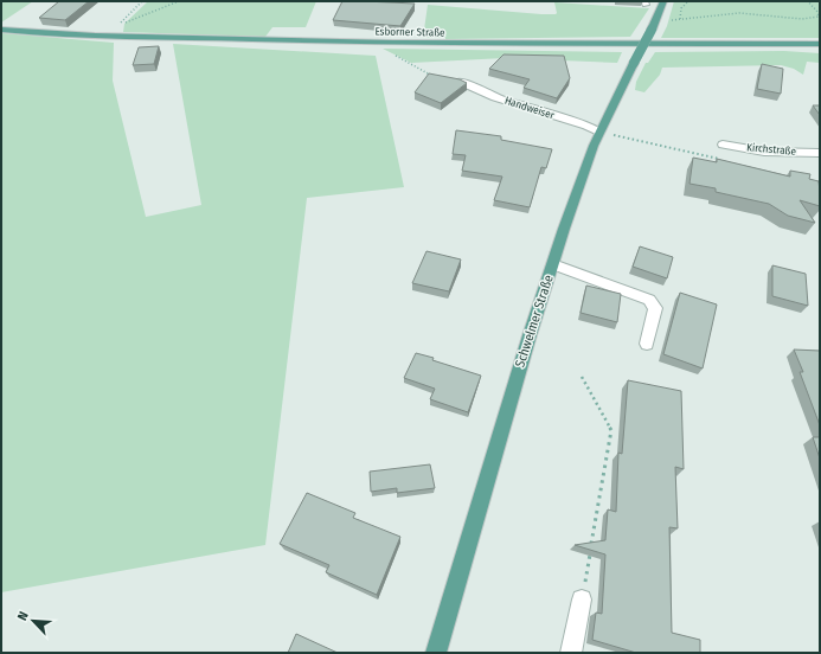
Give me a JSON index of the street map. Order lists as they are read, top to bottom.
{
  "streets": {
    "main road": ["Esborner Straße", "Schwelmer Straße"],
    "street": ["Handweiser", "Kirchstraße"]
  },
  "crossings": [
    ["Handweiser", "Schwelmer Straße"]
  ],
  "north": "top left"
}
